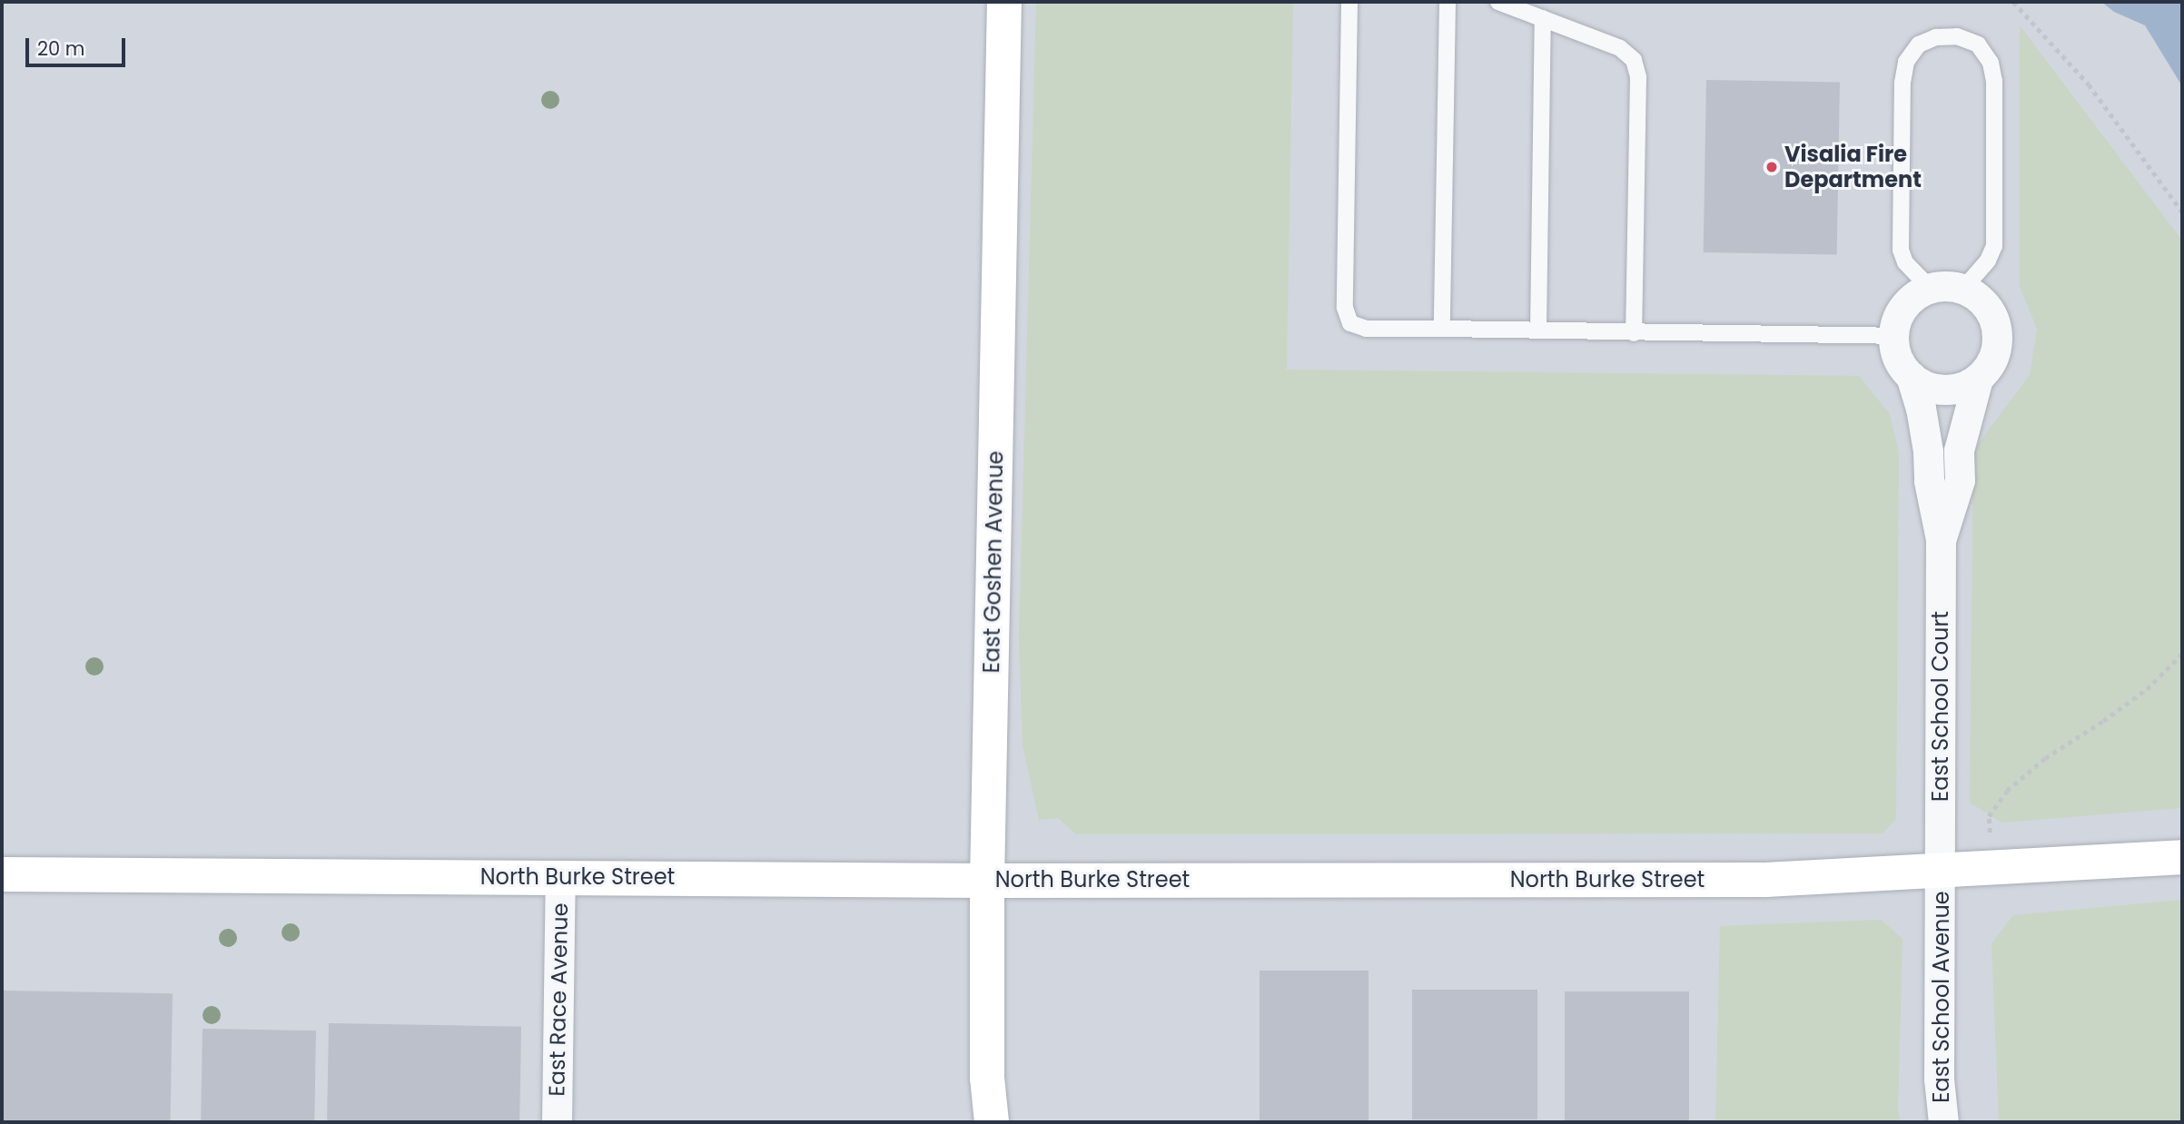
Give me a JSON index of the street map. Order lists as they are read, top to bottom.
{
  "streets": {
    "street": [
      "East Goshen Avenue",
      "East School Court",
      "North Burke Street",
      "East School Avenue",
      "East Race Avenue"
    ]
  },
  "crossings": [
    ["East Goshen Avenue", "North Burke Street"],
    ["East School Court", "North Burke Street"],
    ["East School Court", "East School Avenue"],
    ["North Burke Street", "East School Avenue"],
    ["North Burke Street", "East Race Avenue"]
  ],
  "places": ["Visalia Fire Department"],
  "scale_bar": "20 m"
}
